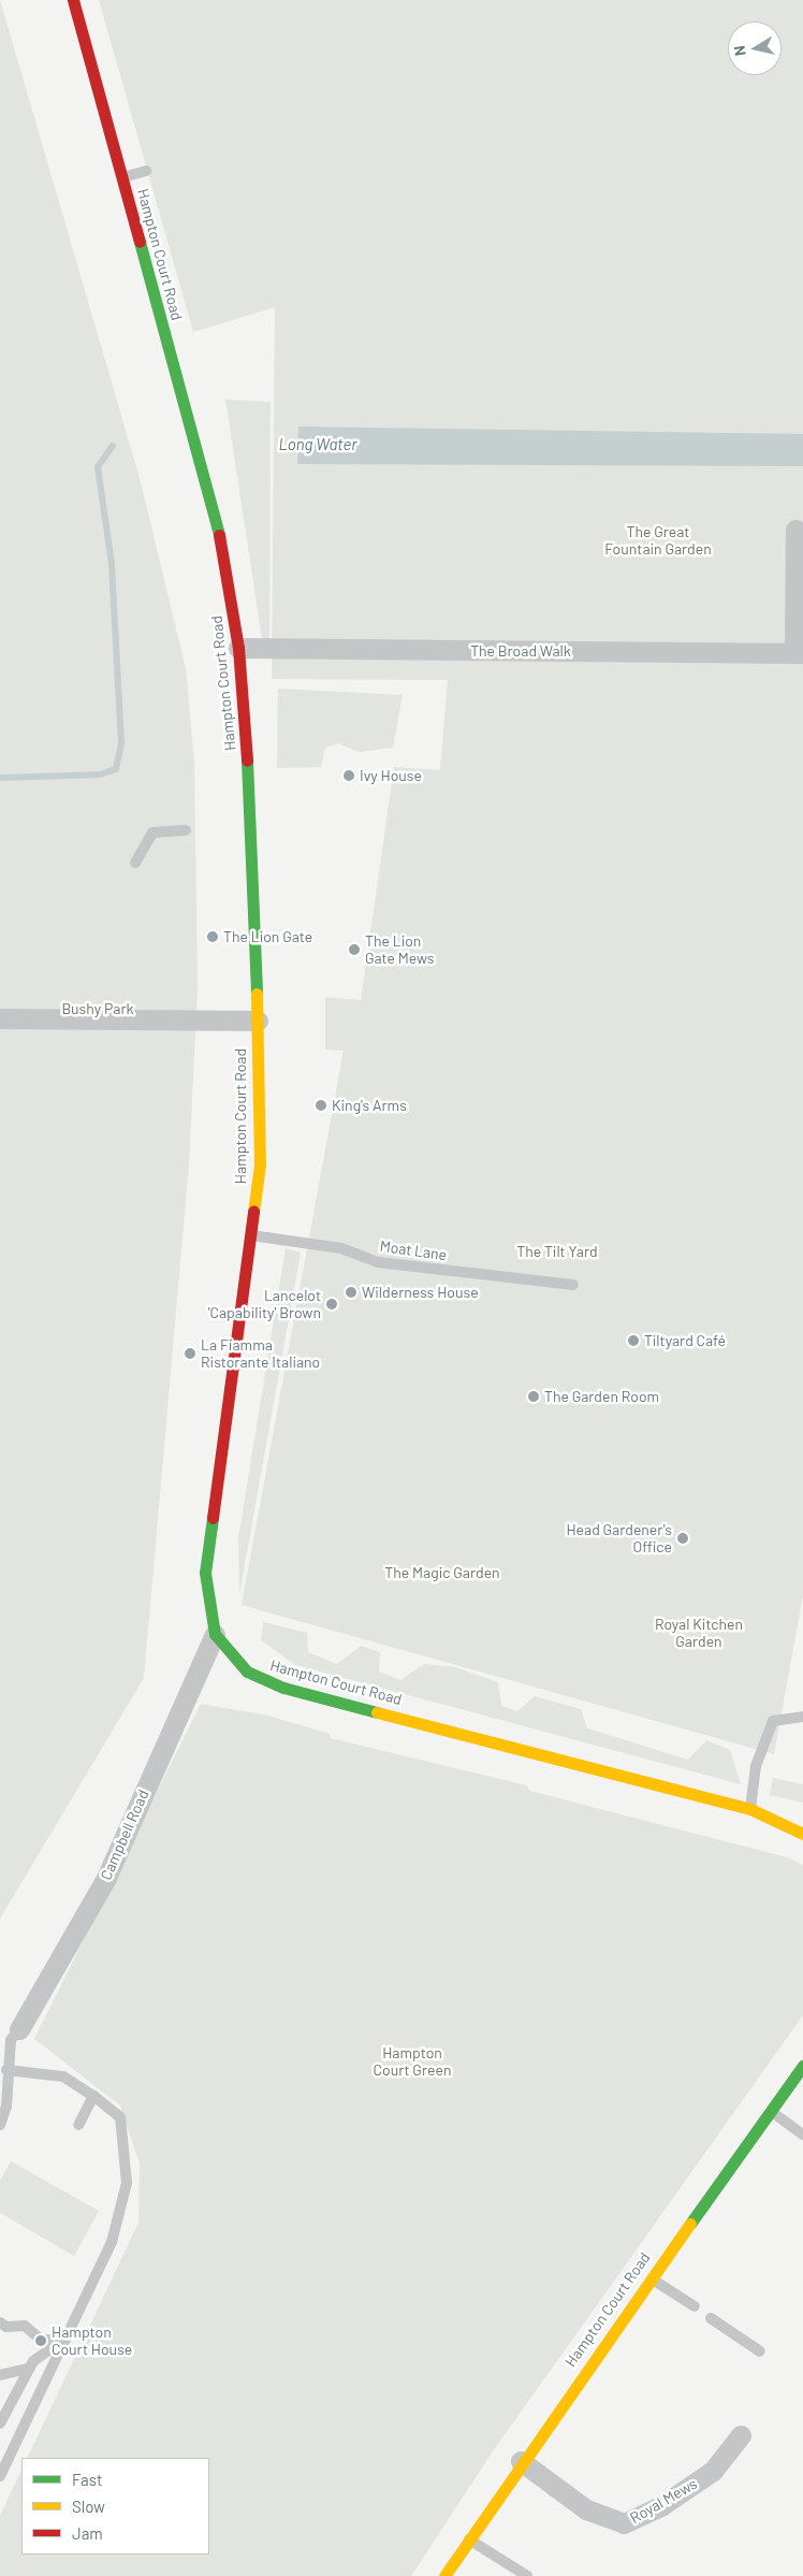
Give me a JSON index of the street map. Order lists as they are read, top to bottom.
{
  "streets": {
    "main road": ["Hampton Court Road"],
    "street": ["The Broad Walk", "Campbell Road", "Royal Mews"],
    "lane": ["Moat Lane"]
  },
  "crossings": [
    ["Hampton Court Road", "The Broad Walk"],
    ["Hampton Court Road", "Moat Lane"],
    ["Hampton Court Road", "Campbell Road"],
    ["Hampton Court Road", "Royal Mews"]
  ],
  "water": ["Long Water"],
  "parks": [
    "The Great Fountain Garden",
    "Bushy Park",
    "The Tilt Yard",
    "The Magic Garden",
    "Royal Kitchen Garden",
    "Hampton Court Green"
  ],
  "places": [
    "Ivy House",
    "The Lion Gate",
    "The Lion Gate Mews",
    "King's Arms",
    "Wilderness House",
    "Lancelot 'Capability' Brown",
    "Tiltyard Café",
    "La Fiamma Ristorante Italiano",
    "The Garden Room",
    "Head Gardener's Office",
    "Hampton Court House"
  ],
  "legend": ["Fast", "Slow", "Jam"],
  "north": "left"
}
